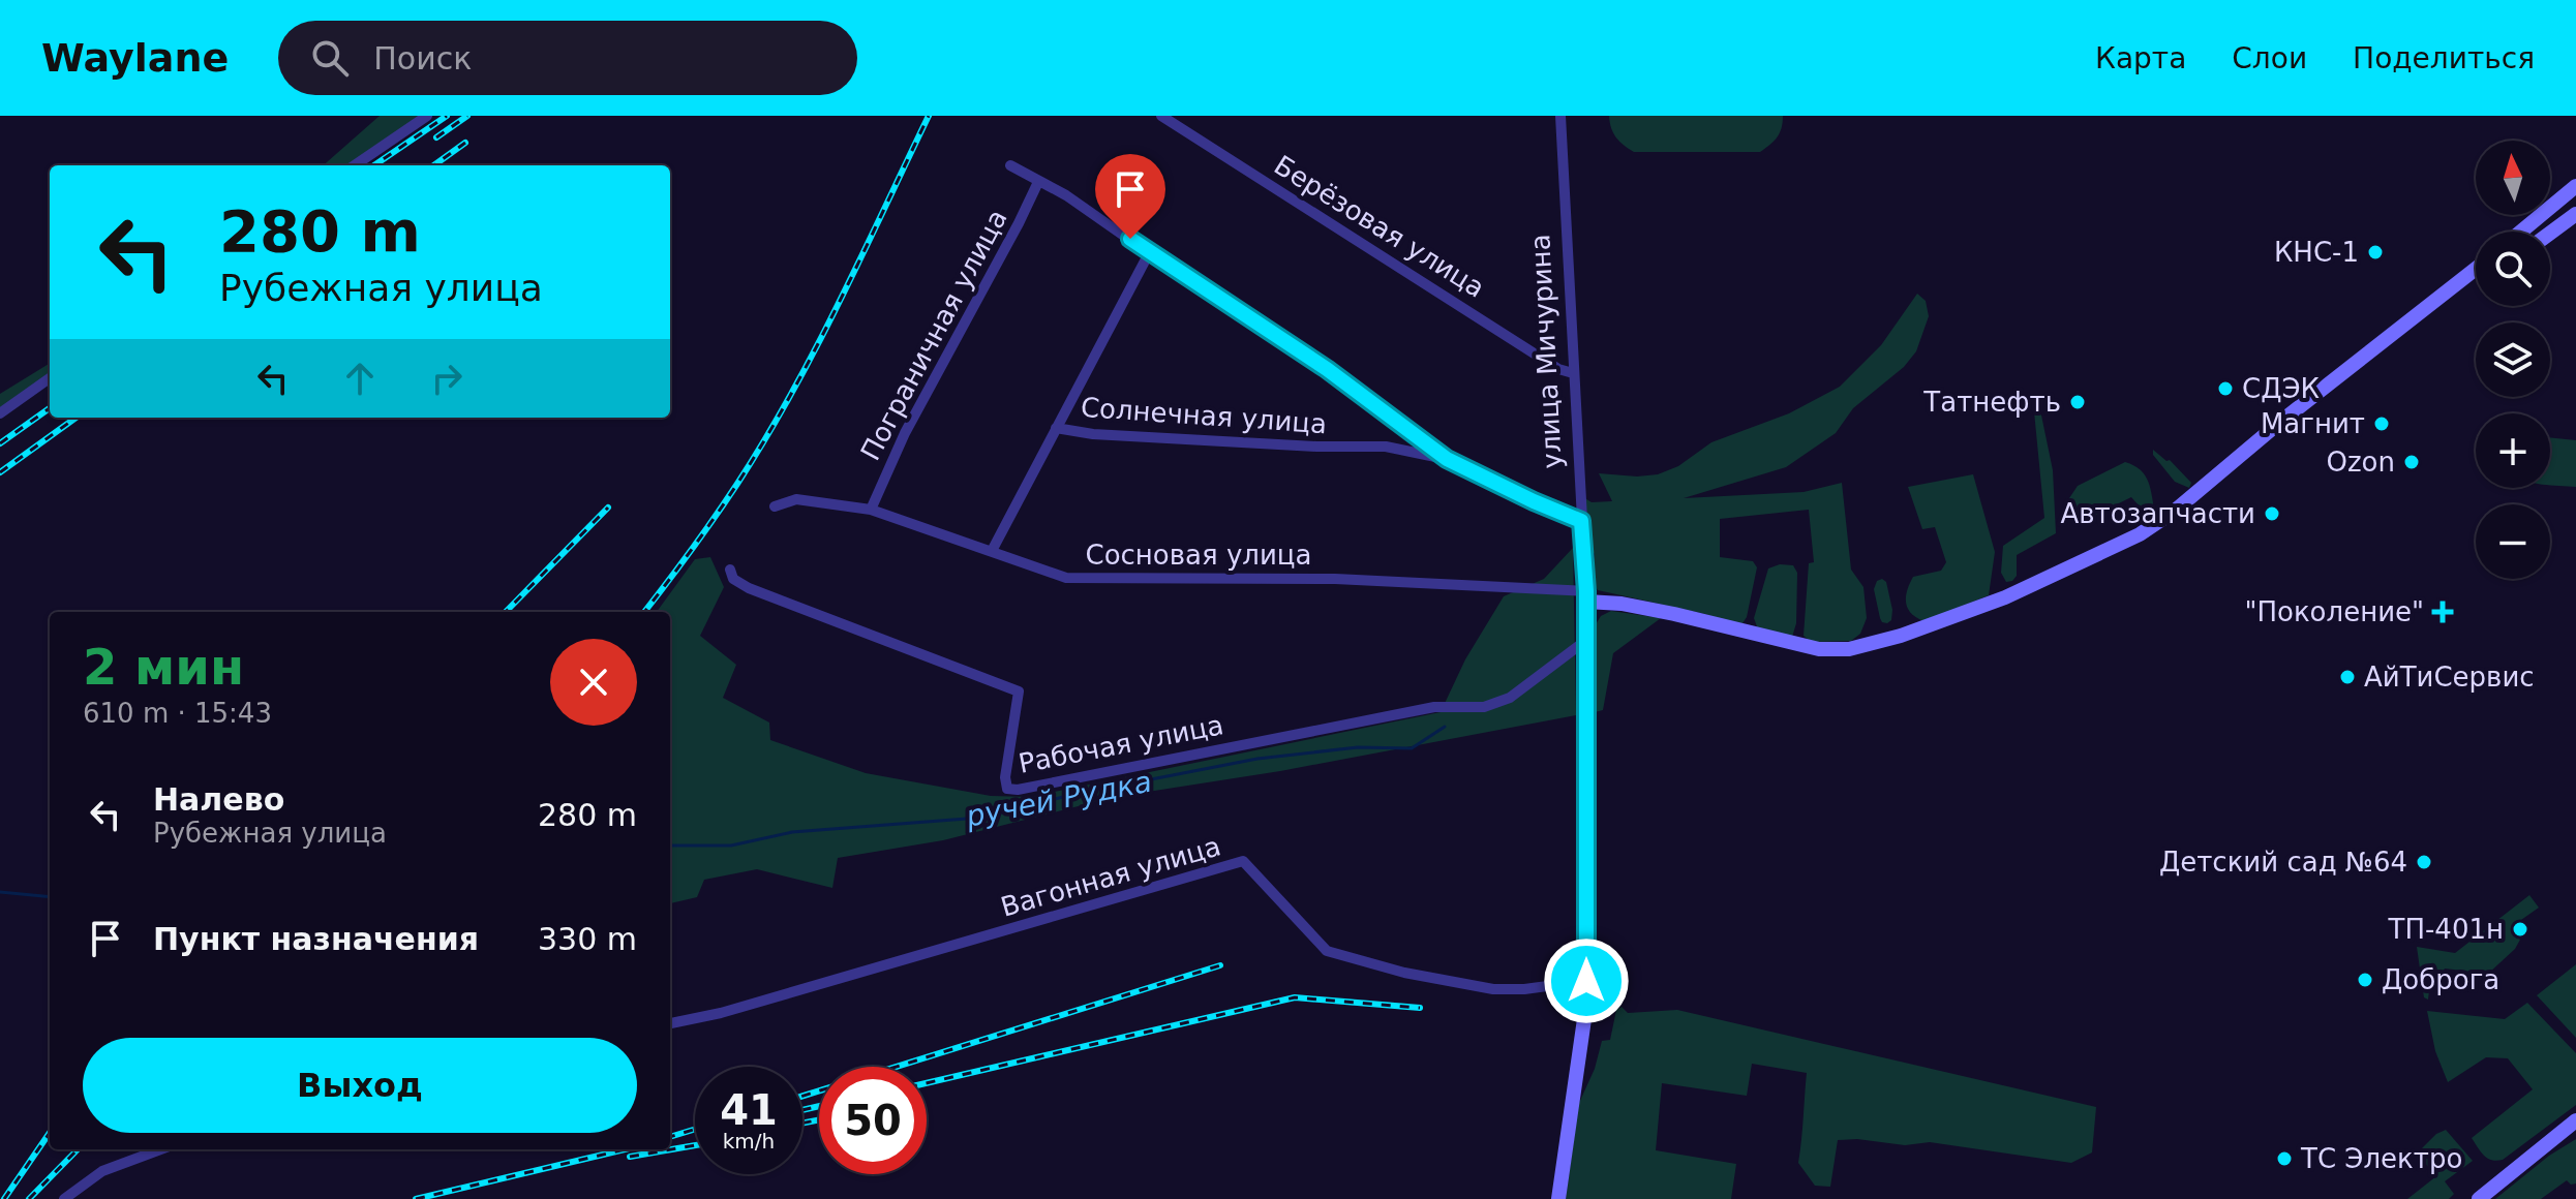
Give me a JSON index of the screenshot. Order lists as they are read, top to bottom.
{
  "streets": {
    "main road": ["улица Мичурина"],
    "street": [
      "Берёзовая улица",
      "Пограничная улица",
      "Солнечная улица",
      "Сосновая улица",
      "Рабочая улица",
      "Вагонная улица"
    ]
  },
  "crossings": [
    ["Берёзовая улица", "улица Мичурина"],
    ["Пограничная улица", "Сосновая улица"],
    ["улица Мичурина", "Сосновая улица"],
    ["улица Мичурина", "Рабочая улица"],
    ["улица Мичурина", "Вагонная улица"]
  ],
  "water": ["ручей Рудка"],
  "places": {
    "other": [
      "КНС-1",
      "СДЭК",
      "Татнефть",
      "Магнит",
      "Ozon",
      "Автозапчасти",
      "АйТиСервис",
      "Детский сад №64",
      "ТП-401н",
      "Доброга",
      "ТС Электро"
    ],
    "health": ["\"Поколение\""]
  },
  "north": "top",
  "page": {
    "header": "Waylane",
    "search": "Поиск",
    "nav": ["Карта", "Слои", "Поделиться"],
    "map_buttons": ["+", "−"],
    "turn": ["280 m", "Рубежная улица"],
    "heading": ["2 мин", "610 m · 15:43"],
    "list": [
      {
        "name": "Налево",
        "note": "Рубежная улица",
        "value": "280 m"
      },
      {
        "name": "Пункт назначения",
        "value": "330 m"
      }
    ],
    "buttons": "Выход",
    "speed": "41 km/h",
    "limit": "50"
  }
}
